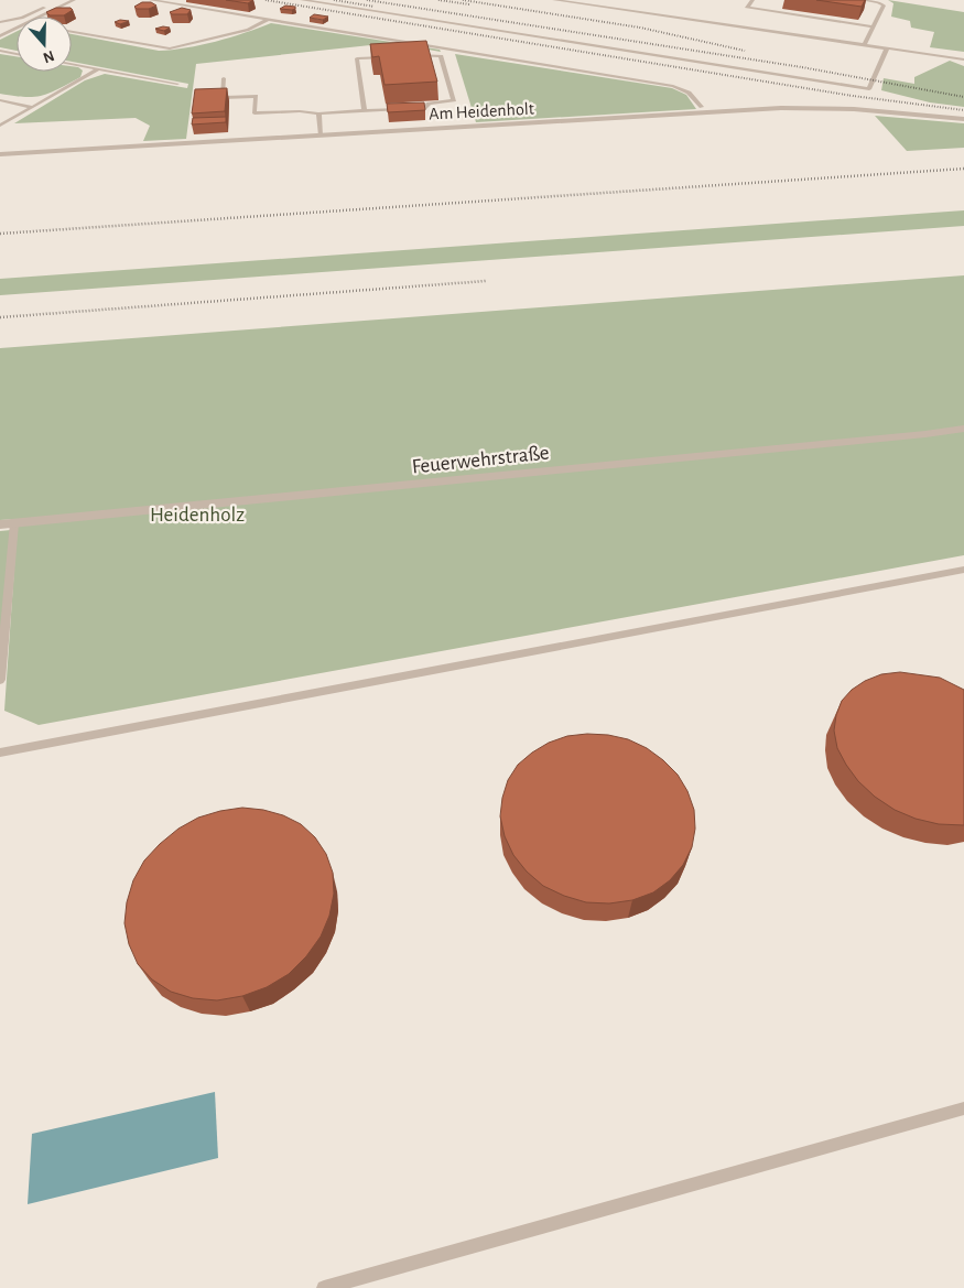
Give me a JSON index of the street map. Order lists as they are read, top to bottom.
{
  "streets": {
    "street": ["Am Heidenholt", "Feuerwehrstraße"]
  },
  "parks": ["Heidenholz"],
  "north": "bottom"
}
